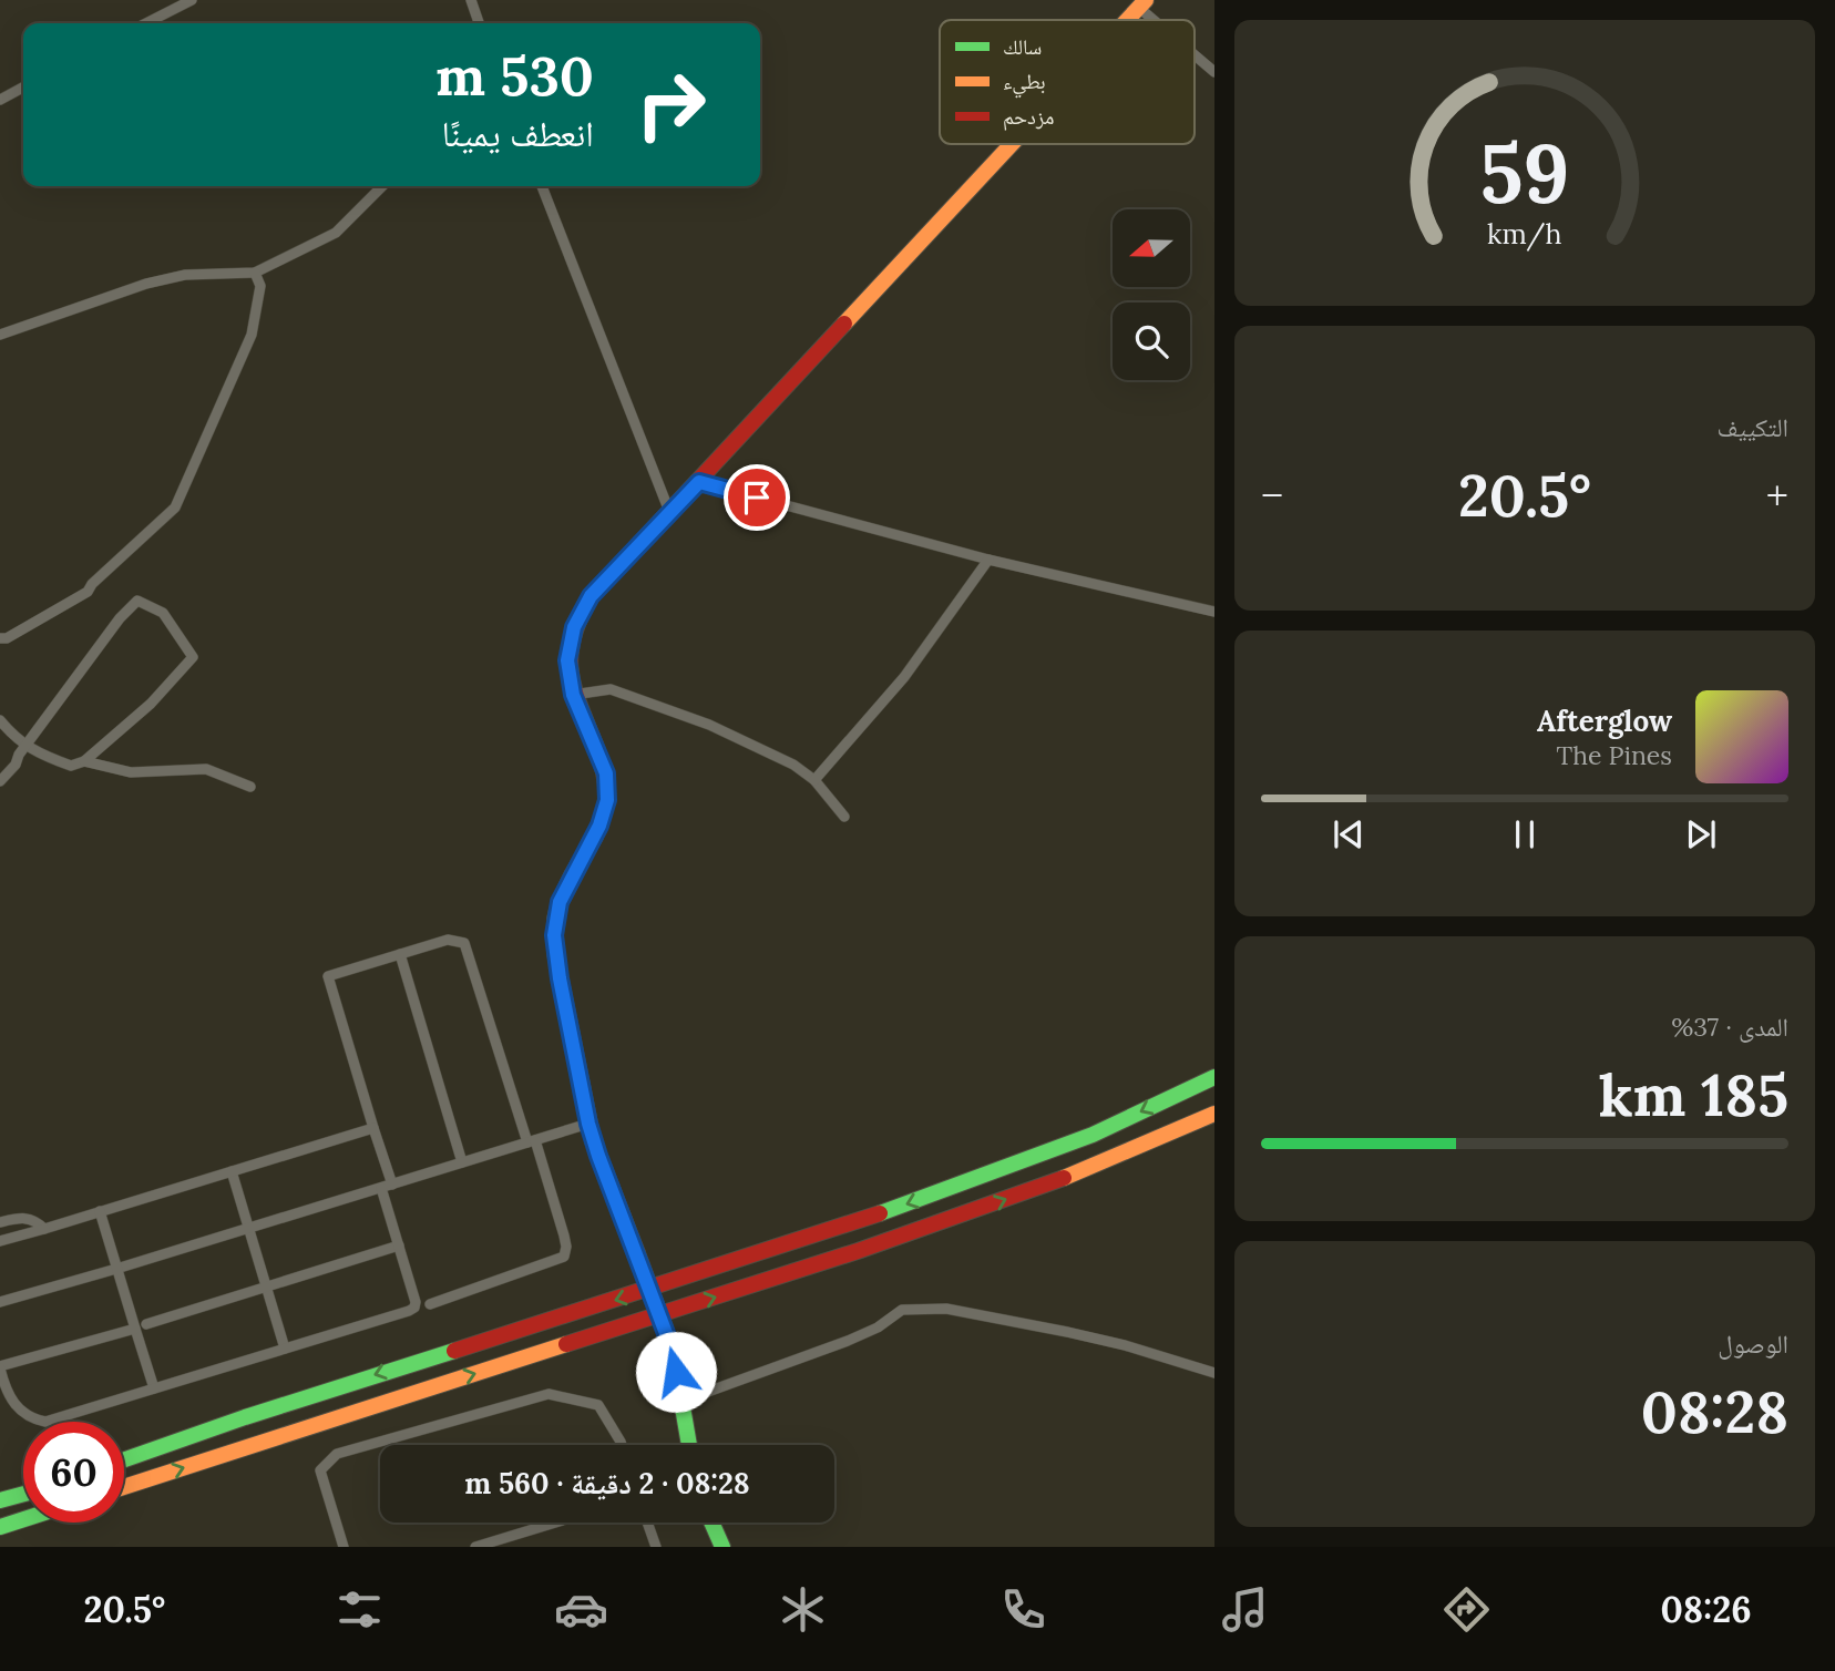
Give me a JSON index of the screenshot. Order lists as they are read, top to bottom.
{
  "legend": ["سالك", "بطيء", "مزدحم"],
  "north": "left",
  "page": {
    "turn": ["530 m", "انعطف يمينًا"],
    "tile": [
      "التكييف",
      ["المدى · 37%", "185 km"],
      ["الوصول", "08:28"]
    ],
    "heat": ["−", "20.5°", "+"],
    "song": ["Afterglow", "The Pines"],
    "limit": "60",
    "trip": "08:28 · 2 دقيقة · 560 m",
    "tabs": ["08:26", "20.5°"],
    "gauge": ["59", "km/h"]
  }
}
